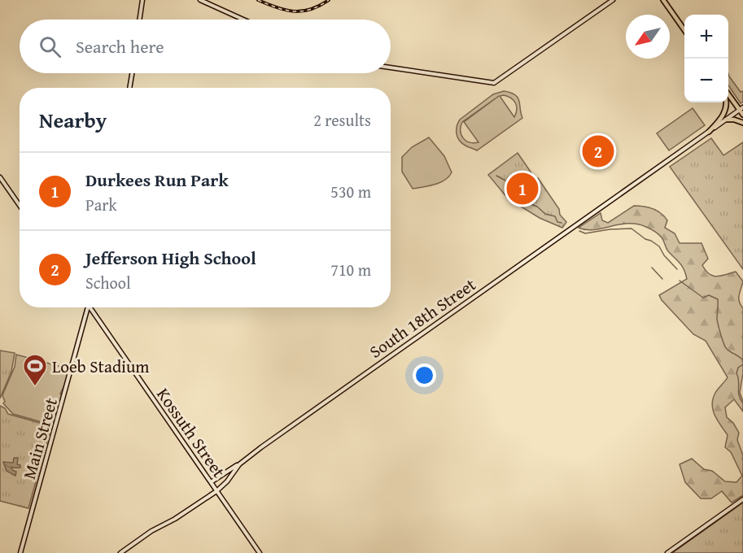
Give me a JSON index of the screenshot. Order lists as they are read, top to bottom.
{
  "streets": {
    "main road": ["South 18th Street", "Kossuth Street", "Main Street"]
  },
  "crossings": [
    ["South 18th Street", "Kossuth Street"]
  ],
  "places": {
    "sports": ["Loeb Stadium"]
  },
  "north": "bottom left",
  "page": {
    "map_buttons": ["+", "−"],
    "search": "Search here",
    "heading": ["Nearby", "2 results"],
    "pins": ["2", "1"],
    "list": [
      {
        "mark": "1",
        "name": "Durkees Run Park",
        "note": "Park",
        "value": "530 m"
      },
      {
        "mark": "2",
        "name": "Jefferson High School",
        "note": "School",
        "value": "710 m"
      }
    ]
  }
}
